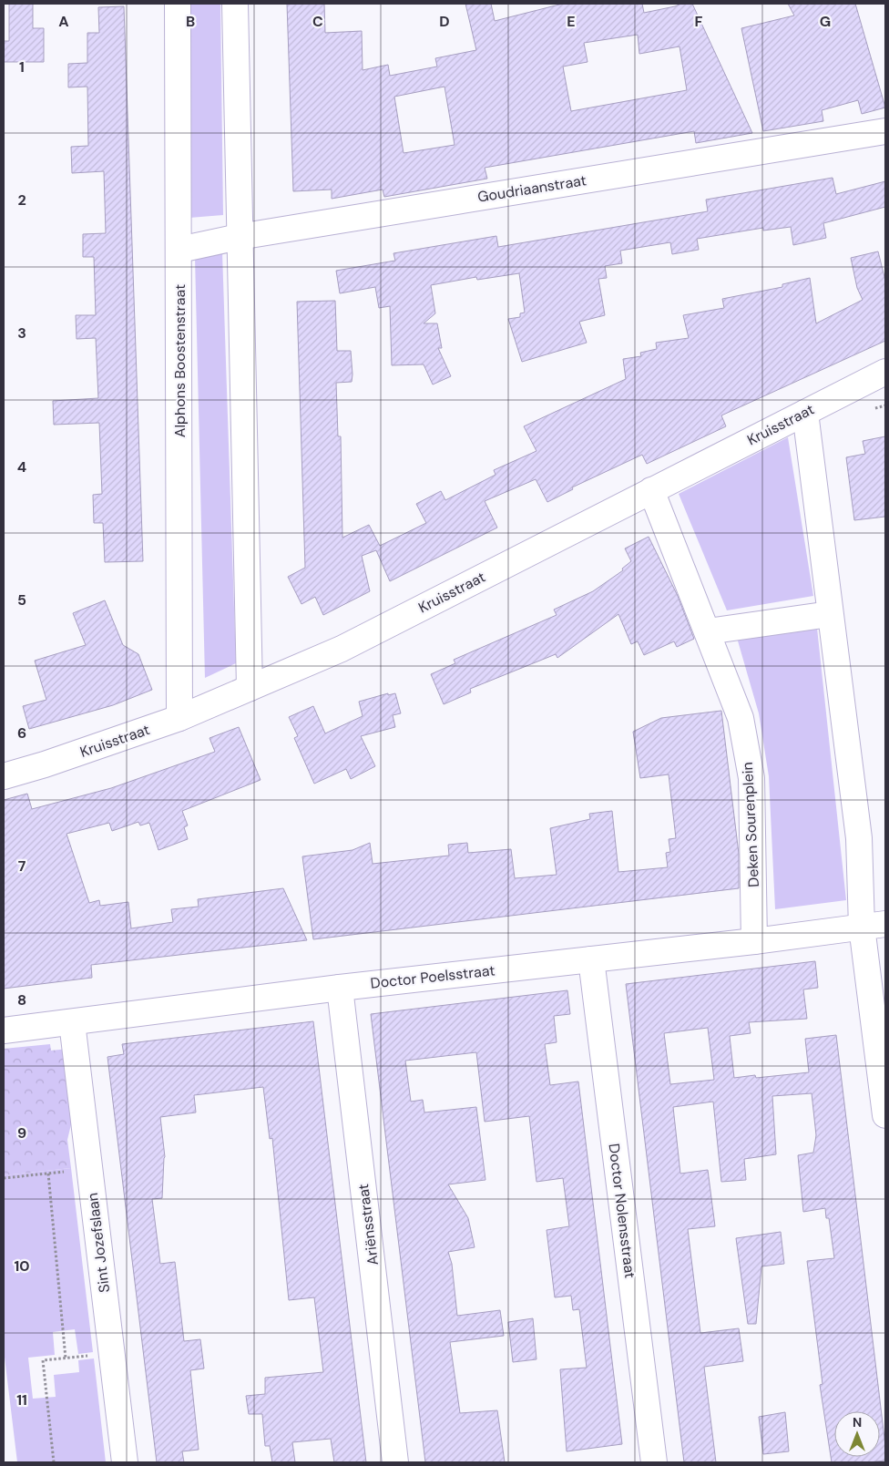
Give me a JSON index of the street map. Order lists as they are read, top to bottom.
{
  "streets": {
    "street": [
      "Goudriaanstraat",
      "Alphons Boostenstraat",
      "Kruisstraat",
      "Deken Sourenplein",
      "Doctor Poelsstraat",
      "Doctor Nolensstraat",
      "Ariënsstraat",
      "Sint Jozefslaan"
    ]
  },
  "crossings": [
    ["Goudriaanstraat", "Alphons Boostenstraat"],
    ["Alphons Boostenstraat", "Kruisstraat"],
    ["Kruisstraat", "Deken Sourenplein"],
    ["Deken Sourenplein", "Doctor Poelsstraat"],
    ["Doctor Poelsstraat", "Doctor Nolensstraat"],
    ["Doctor Poelsstraat", "Ariënsstraat"],
    ["Doctor Poelsstraat", "Sint Jozefslaan"]
  ],
  "north": "top",
  "grid": {
    "columns": [
      "A",
      "B",
      "C",
      "D",
      "E",
      "F",
      "G"
    ],
    "rows": [
      "1",
      "2",
      "3",
      "4",
      "5",
      "6",
      "7",
      "8",
      "9",
      "10",
      "11"
    ]
  }
}
